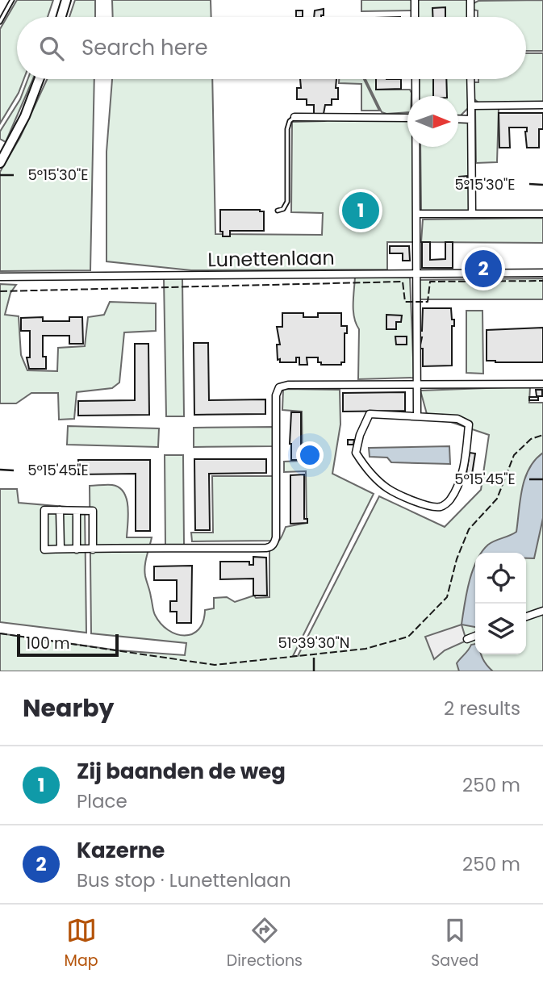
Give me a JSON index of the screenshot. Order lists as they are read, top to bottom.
{
  "streets": {
    "street": ["Lunettenlaan"]
  },
  "scale_bar": "100 m",
  "north": "right",
  "page": {
    "search": "Search here",
    "pins": ["1", "2"],
    "scale": "100 m",
    "heading": ["Nearby", "2 results"],
    "list": [
      {
        "mark": "1",
        "name": "Zij baanden de weg",
        "note": "Place",
        "value": "250 m"
      },
      {
        "mark": "2",
        "name": "Kazerne",
        "note": "Bus stop · Lunettenlaan",
        "value": "250 m"
      }
    ],
    "nav": ["Map", "Directions", "Saved"]
  },
  "coordinates": ["5°15'30\"E", "5°15'45\"E", "51°39'30\"N"]
}
